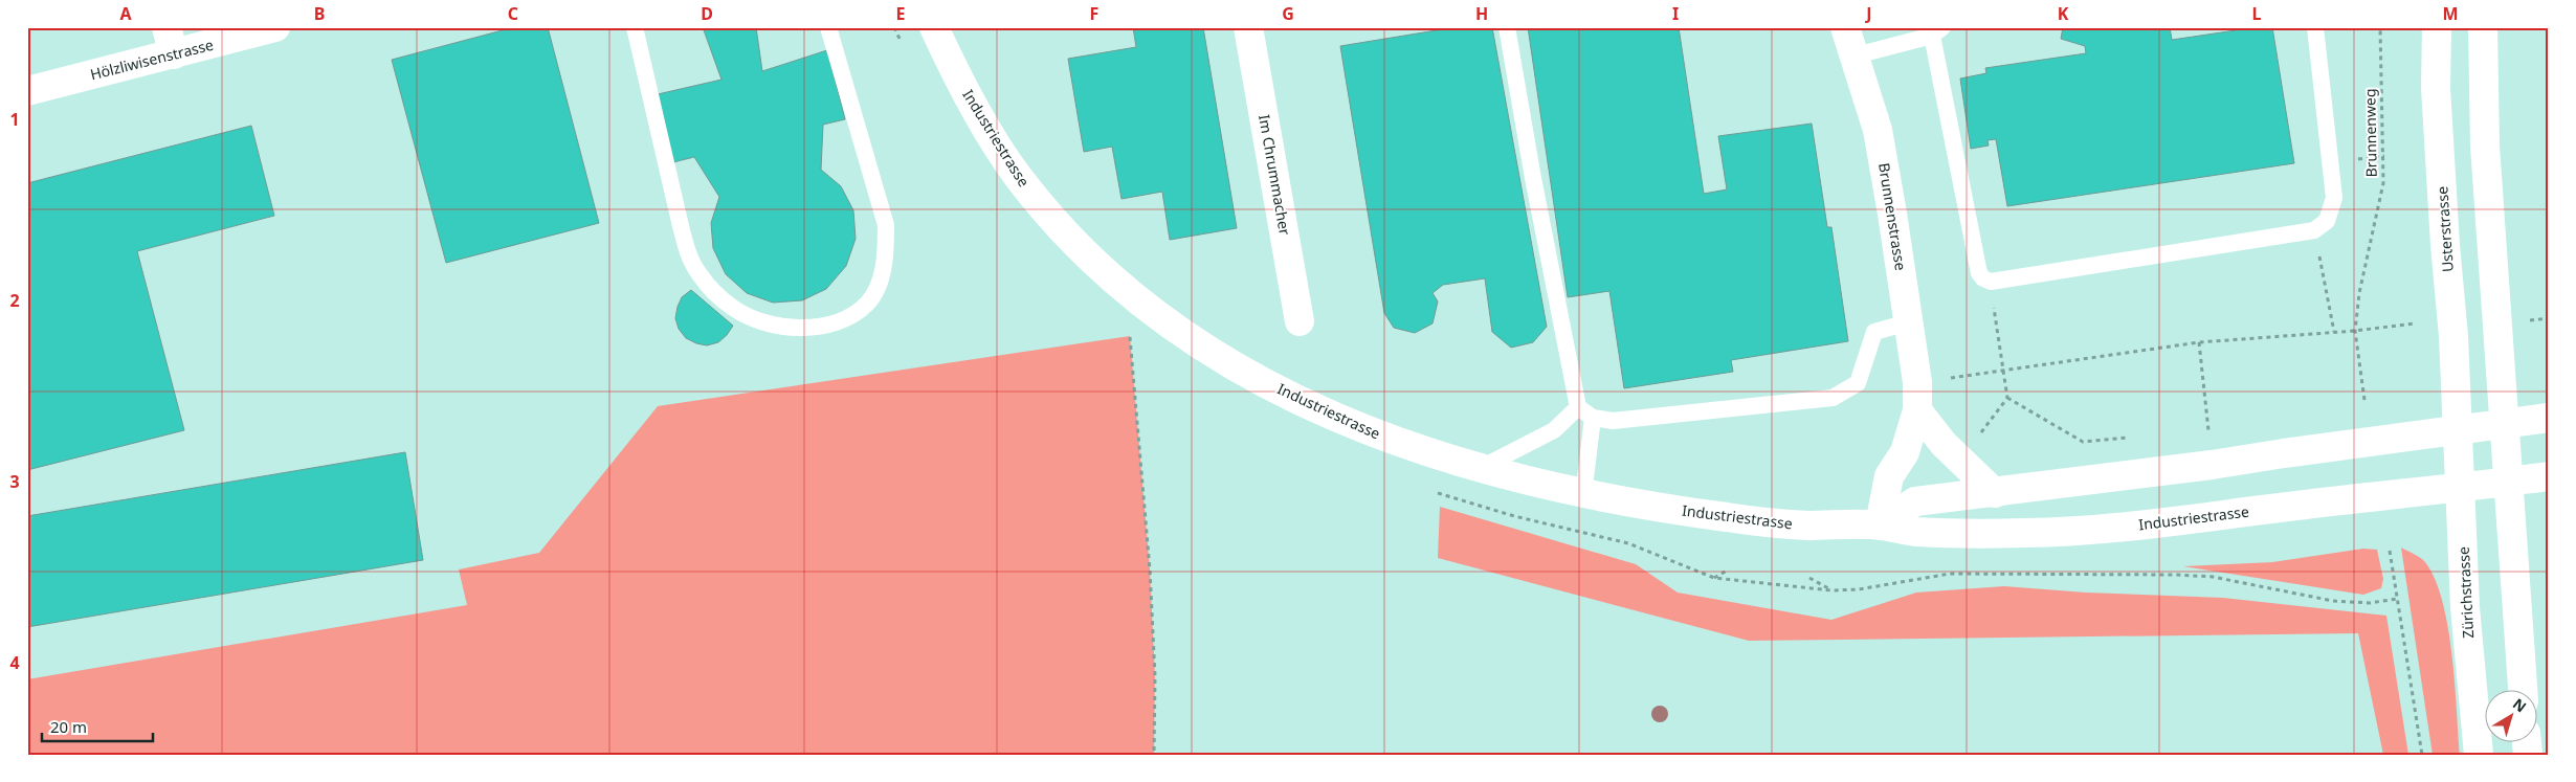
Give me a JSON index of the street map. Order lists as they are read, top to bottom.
{
  "streets": {
    "main road": [
      "Hölzliwisenstrasse",
      "Industriestrasse",
      "Im Chrummacher",
      "Brunnenstrasse",
      "Usterstrasse",
      "Zürichstrasse"
    ],
    "path": ["Brunnenweg"]
  },
  "crossings": [
    ["Industriestrasse", "Brunnenstrasse"],
    ["Industriestrasse", "Zürichstrasse"],
    ["Usterstrasse", "Zürichstrasse"]
  ],
  "scale_bar": "20 m",
  "north": "top right",
  "grid": {
    "columns": [
      "A",
      "B",
      "C",
      "D",
      "E",
      "F",
      "G",
      "H",
      "I",
      "J",
      "K",
      "L",
      "M"
    ],
    "rows": [
      "1",
      "2",
      "3",
      "4"
    ]
  }
}
